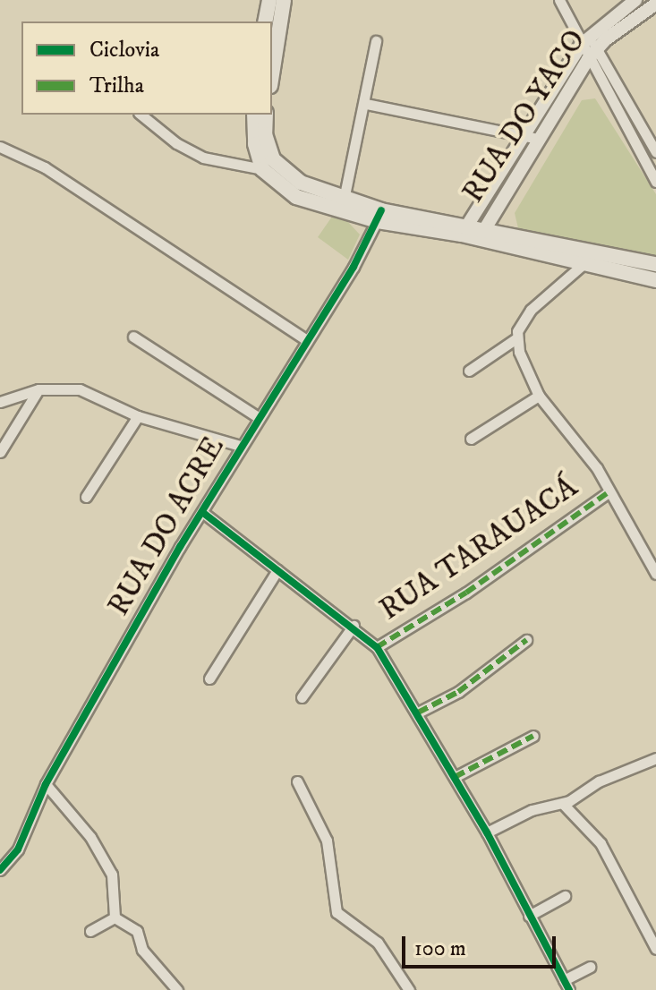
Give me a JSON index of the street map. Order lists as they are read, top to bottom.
{
  "streets": {
    "street": ["RUA DO YACO", "RUA DO ACRE", "RUA TARAUACÁ"]
  },
  "legend": ["Ciclovia", "Trilha"],
  "scale_bar": "100 m"
}
